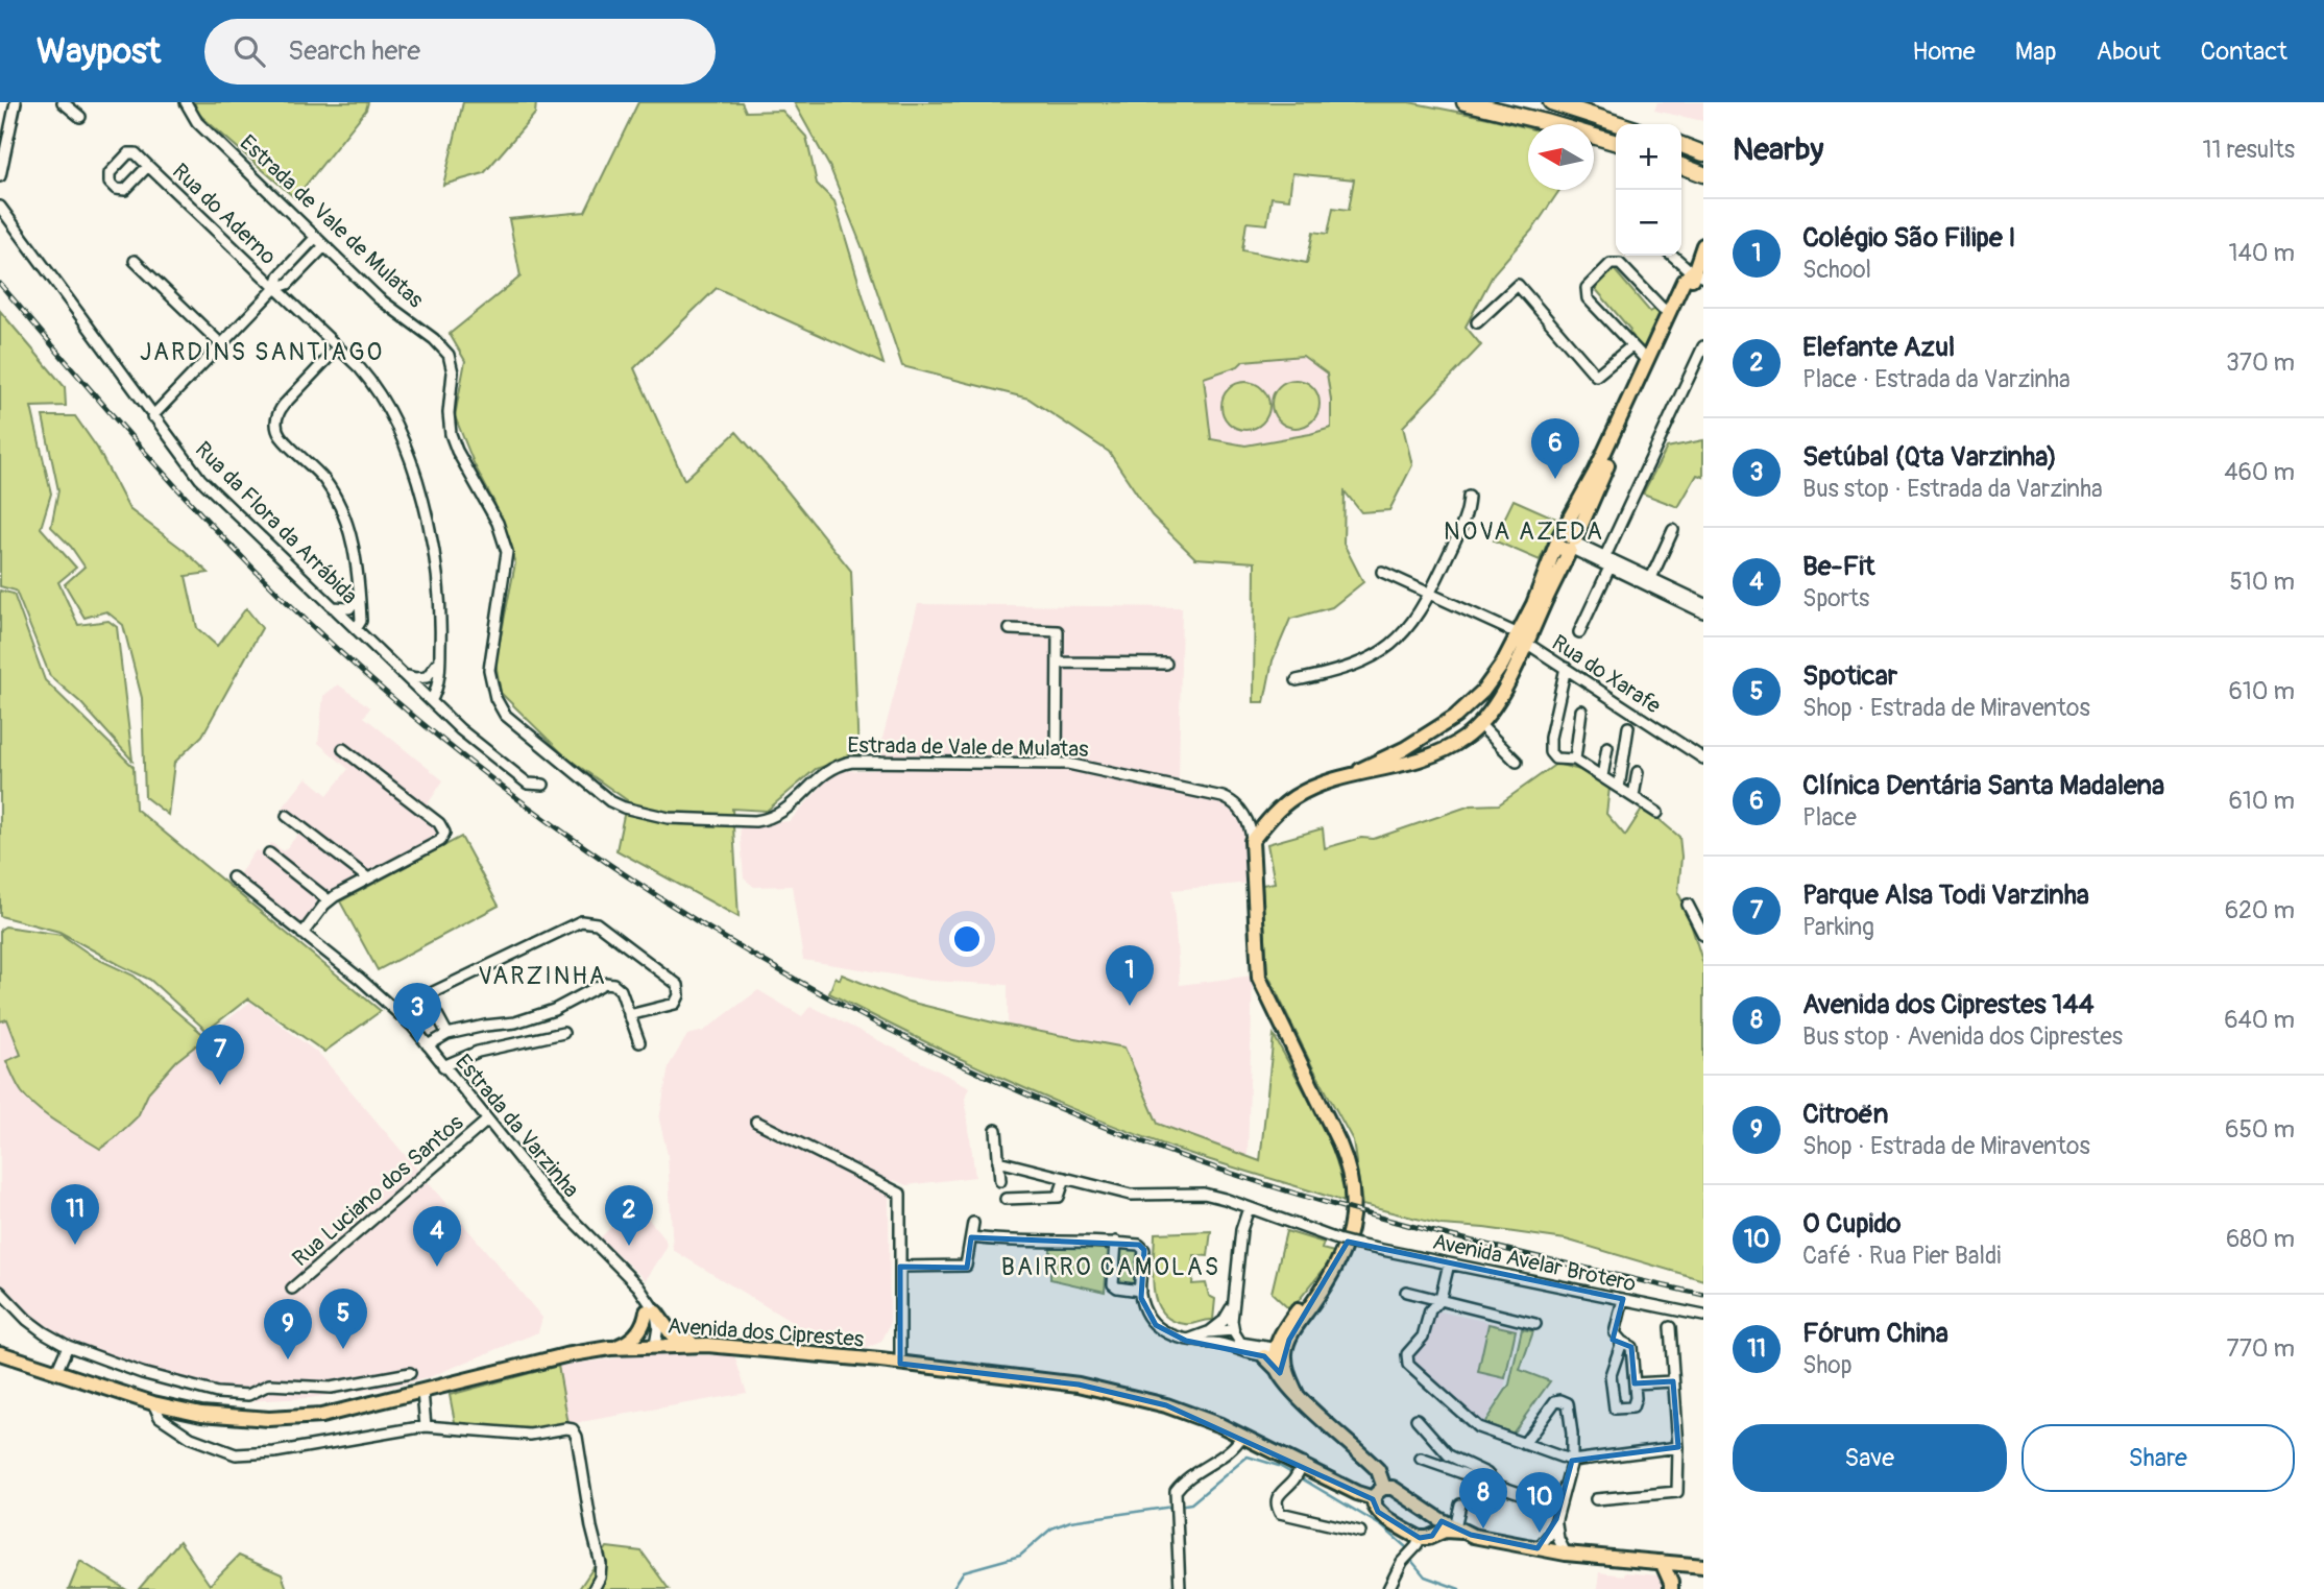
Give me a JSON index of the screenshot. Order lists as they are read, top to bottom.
{
  "streets": {
    "main road": ["Estrada de Vale de Mulatas", "Avenida dos Ciprestes"],
    "street": [
      "Rua do Aderno",
      "Rua da Flora da Arrábida",
      "Rua do Xarafe",
      "Estrada da Varzinha",
      "Rua Luciano dos Santos",
      "Avenida Avelar Brotero"
    ]
  },
  "crossings": [
    ["Rua do Aderno", "Rua da Flora da Arrábida"],
    ["Estrada da Varzinha", "Rua Luciano dos Santos"]
  ],
  "districts": [
    "JARDINS SANTIAGO",
    "NOVA AZEDA",
    "VARZINHA",
    "BAIRRO CAMOLAS"
  ],
  "north": "left",
  "page": {
    "header": "Waypost",
    "search": "Search here",
    "nav": [
      "Home",
      "Map",
      "About",
      "Contact"
    ],
    "heading": ["Nearby", "11 results"],
    "map_buttons": ["+", "−"],
    "list": [
      {
        "mark": "1",
        "name": "Colégio São Filipe I",
        "note": "School",
        "value": "140 m"
      },
      {
        "mark": "2",
        "name": "Elefante Azul",
        "note": "Place · Estrada da Varzinha",
        "value": "370 m"
      },
      {
        "mark": "3",
        "name": "Setúbal (Qta Varzinha)",
        "note": "Bus stop · Estrada da Varzinha",
        "value": "460 m"
      },
      {
        "mark": "4",
        "name": "Be-Fit",
        "note": "Sports",
        "value": "510 m"
      },
      {
        "mark": "5",
        "name": "Spoticar",
        "note": "Shop · Estrada de Miraventos",
        "value": "610 m"
      },
      {
        "mark": "6",
        "name": "Clínica Dentária Santa Madalena",
        "note": "Place",
        "value": "610 m"
      },
      {
        "mark": "7",
        "name": "Parque Alsa Todi Varzinha",
        "note": "Parking",
        "value": "620 m"
      },
      {
        "mark": "8",
        "name": "Avenida dos Ciprestes 144",
        "note": "Bus stop · Avenida dos Ciprestes",
        "value": "640 m"
      },
      {
        "mark": "9",
        "name": "Citroën",
        "note": "Shop · Estrada de Miraventos",
        "value": "650 m"
      },
      {
        "mark": "10",
        "name": "O Cupido",
        "note": "Café · Rua Pier Baldi",
        "value": "680 m"
      },
      {
        "mark": "11",
        "name": "Fórum China",
        "note": "Shop",
        "value": "770 m"
      }
    ],
    "pins": [
      "6",
      "1",
      "3",
      "7",
      "11",
      "2",
      "4",
      "5",
      "9",
      "8",
      "10"
    ],
    "buttons": ["Save", "Share"]
  }
}
